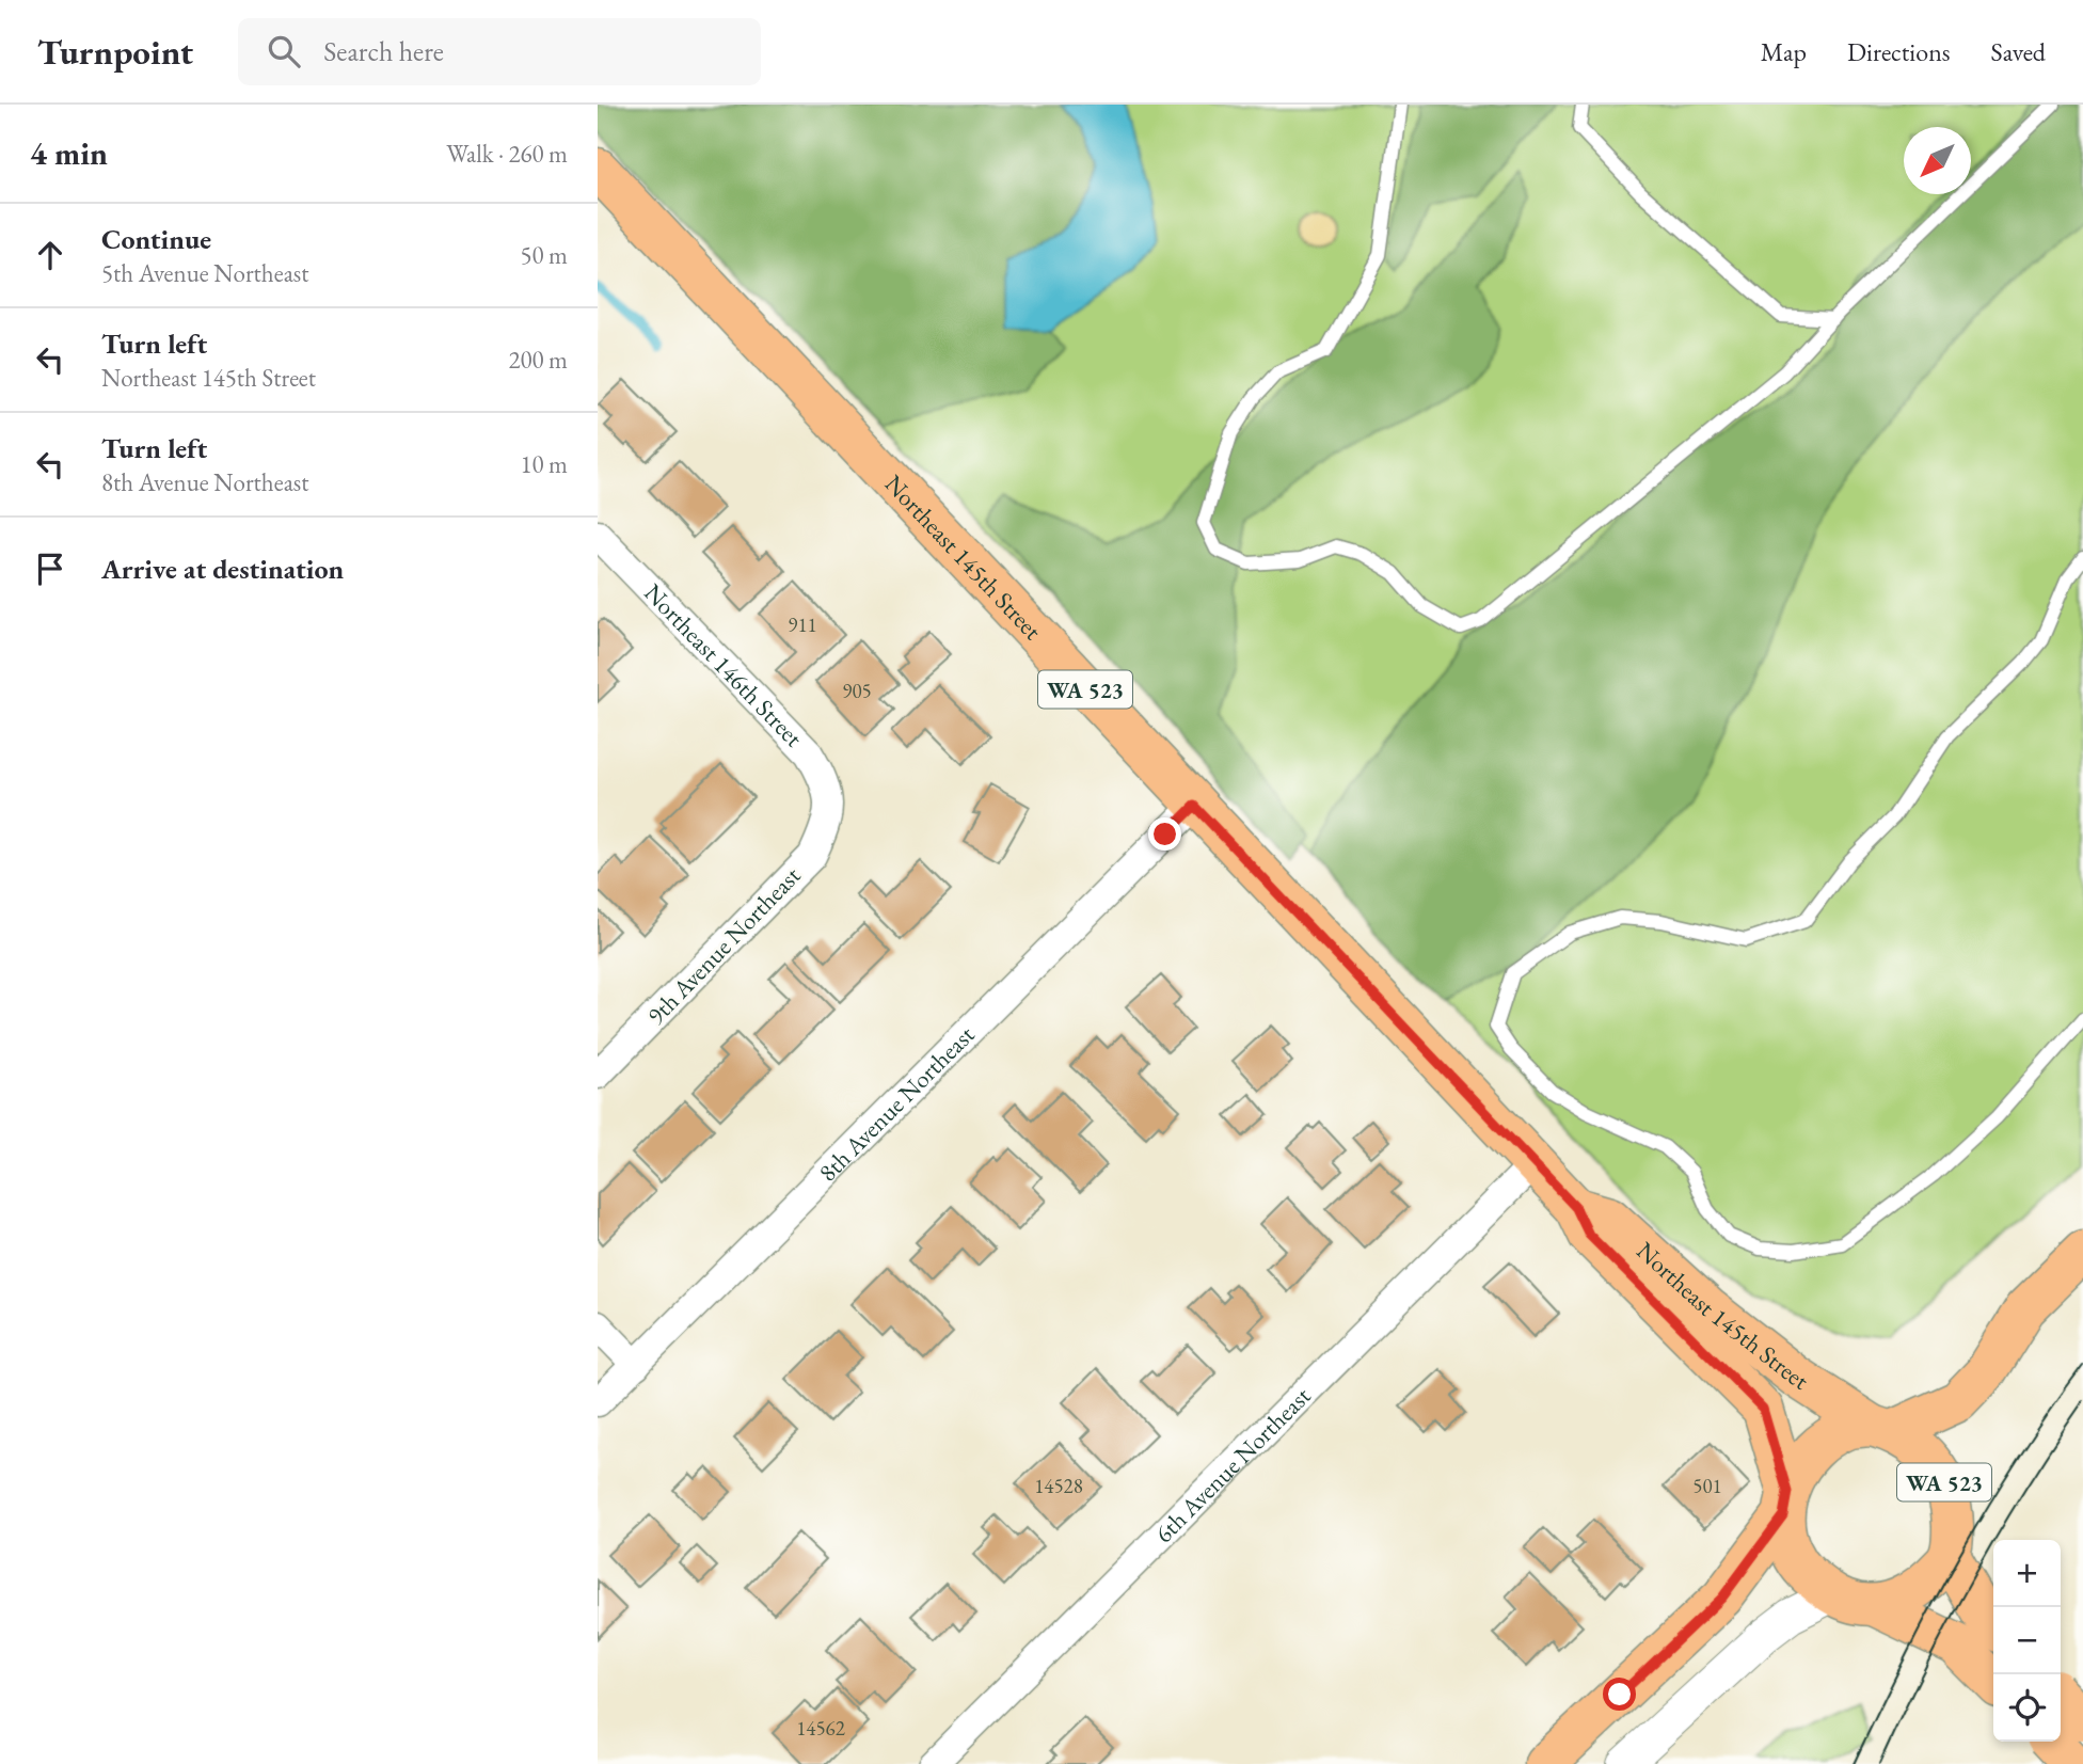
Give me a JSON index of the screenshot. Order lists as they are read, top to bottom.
{
  "streets": {
    "main road": ["Northeast 145th Street", "WA 523"],
    "street": [
      "Northeast 146th Street",
      "9th Avenue Northeast",
      "8th Avenue Northeast",
      "6th Avenue Northeast"
    ]
  },
  "crossings": [
    ["Northeast 145th Street", "WA 523"],
    ["Northeast 145th Street", "8th Avenue Northeast"],
    ["Northeast 145th Street", "6th Avenue Northeast"],
    ["Northeast 146th Street", "9th Avenue Northeast"]
  ],
  "house_numbers": [
    "911",
    "905",
    "14528",
    "501",
    "14562"
  ],
  "north": "bottom left",
  "page": {
    "header": "Turnpoint",
    "search": "Search here",
    "nav": ["Map", "Directions", "Saved"],
    "heading": ["4 min", "Walk · 260 m"],
    "list": [
      ["Continue", "5th Avenue Northeast", "50 m"],
      ["Turn left", "Northeast 145th Street", "200 m"],
      ["Turn left", "8th Avenue Northeast", "10 m"],
      "Arrive at destination"
    ],
    "map_buttons": ["+", "−"]
  }
}
